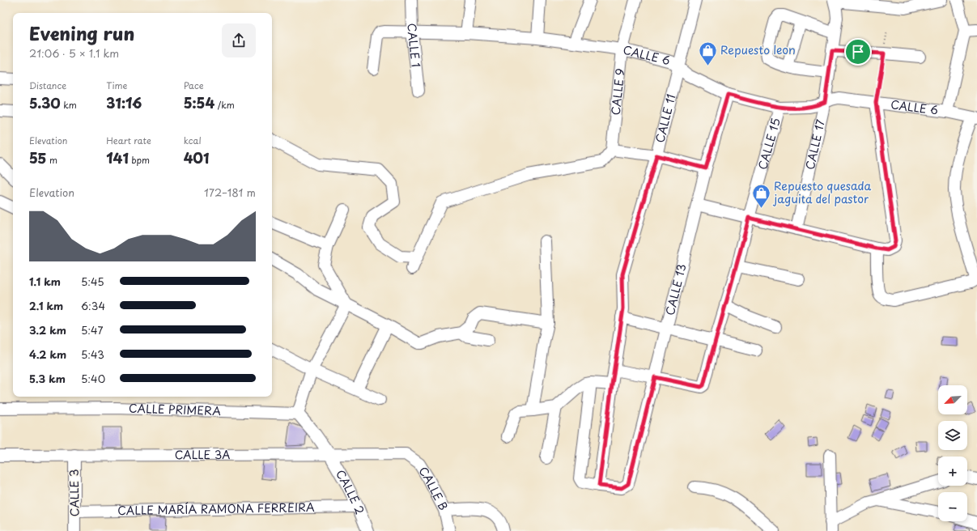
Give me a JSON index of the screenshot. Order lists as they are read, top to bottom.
{
  "streets": {
    "street": [
      "CALLE 1",
      "CALLE 6",
      "CALLE 9",
      "CALLE 11",
      "CALLE 15",
      "CALLE 17",
      "CALLE 13",
      "CALLE PRIMERA",
      "CALLE 3A",
      "CALLE B",
      "CALLE 2",
      "CALLE 3",
      "CALLE MARÍA RAMONA FERREIRA"
    ]
  },
  "crossings": [
    ["CALLE 1", "CALLE 6"],
    ["CALLE 6", "CALLE 9"],
    ["CALLE 6", "CALLE 11"],
    ["CALLE 6", "CALLE 15"],
    ["CALLE 6", "CALLE 17"],
    ["CALLE 6", "CALLE 13"],
    ["CALLE 11", "CALLE 13"],
    ["CALLE 15", "CALLE 13"],
    ["CALLE 3A", "CALLE B"],
    ["CALLE 3A", "CALLE 2"],
    ["CALLE 3A", "CALLE 3"],
    ["CALLE 2", "CALLE MARÍA RAMONA FERREIRA"],
    ["CALLE 3", "CALLE MARÍA RAMONA FERREIRA"]
  ],
  "places": {
    "shop": ["Repuesto leon", "Repuesto quesada jaguita del pastor"]
  },
  "north": "bottom left",
  "page": {
    "heading": ["Evening run", "21:06 · 5 × 1.1 km"],
    "stats": [
      ["Distance", "5.30 km"],
      ["Time", "31:16"],
      ["Pace", "5:54 /km"],
      ["Elevation", "55 m"],
      ["Heart rate", "141 bpm"],
      ["kcal", "401"]
    ],
    "chart": ["Elevation", "172–181 m"],
    "list": [
      {
        "name": "1.1 km",
        "note": "5:45"
      },
      {
        "name": "2.1 km",
        "note": "6:34"
      },
      {
        "name": "3.2 km",
        "note": "5:47"
      },
      {
        "name": "4.2 km",
        "note": "5:43"
      },
      {
        "name": "5.3 km",
        "note": "5:40"
      }
    ],
    "map_buttons": ["+", "−"]
  }
}
